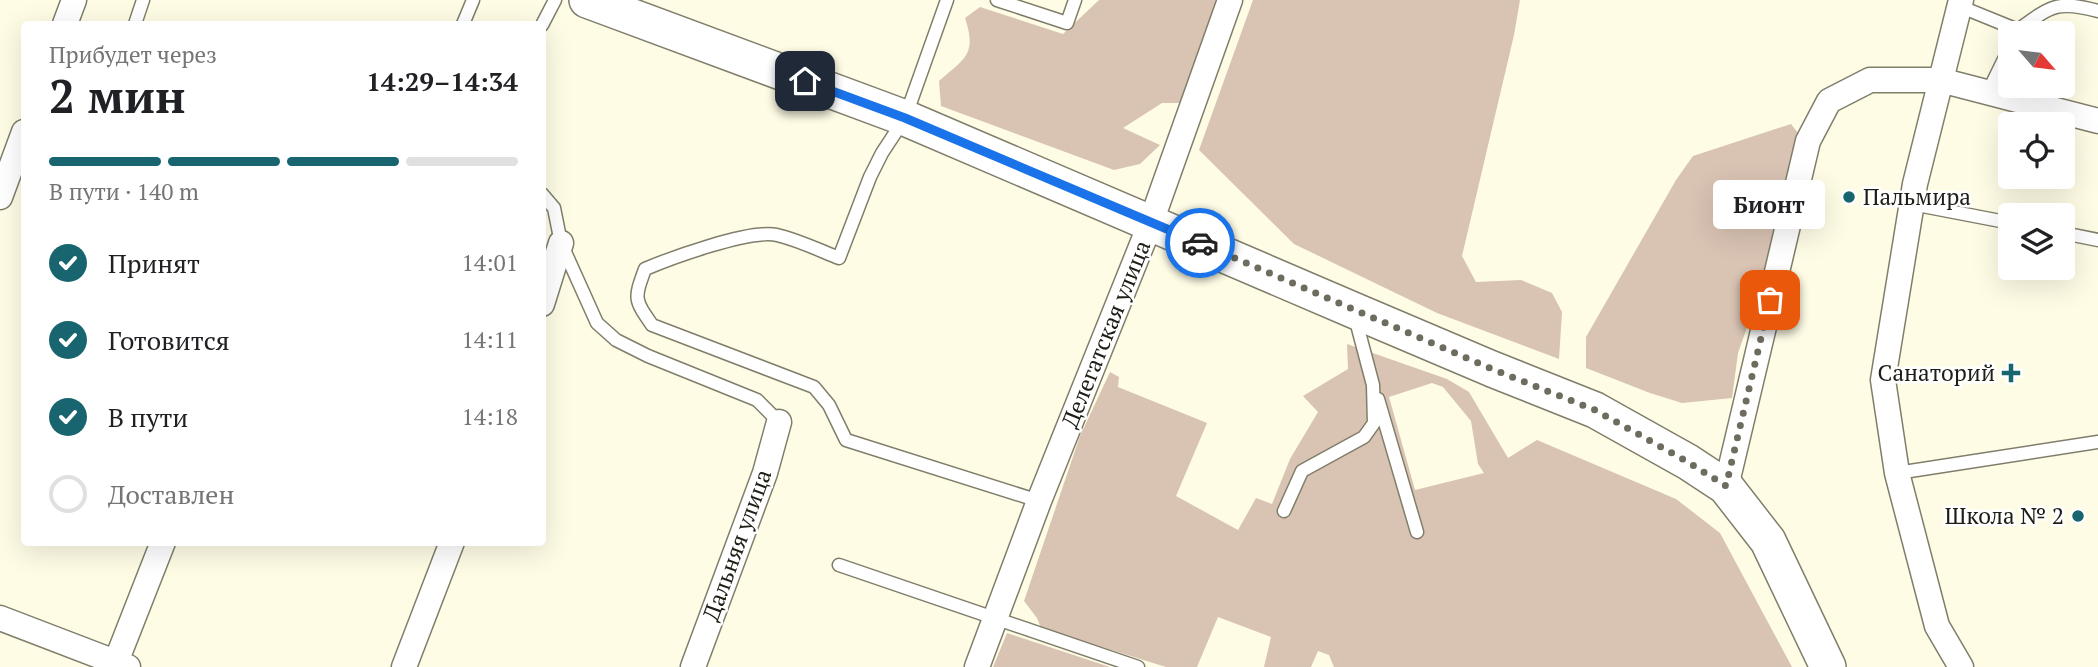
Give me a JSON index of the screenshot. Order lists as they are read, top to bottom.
{
  "streets": {
    "street": ["Делегатская улица", "Дальняя улица"]
  },
  "places": {
    "other": ["Пальмира", "Бионт", "Школа № 2"],
    "health": ["Санаторий"]
  },
  "north": "bottom right",
  "page": {
    "heading": ["2 мин", "Прибудет через", "14:29–14:34"],
    "bar": "В пути · 140 m",
    "bubble": "Бионт",
    "list": [
      ["Принят", "14:01"],
      ["Готовится", "14:11"],
      ["В пути", "14:18"],
      "Доставлен"
    ]
  }
}
